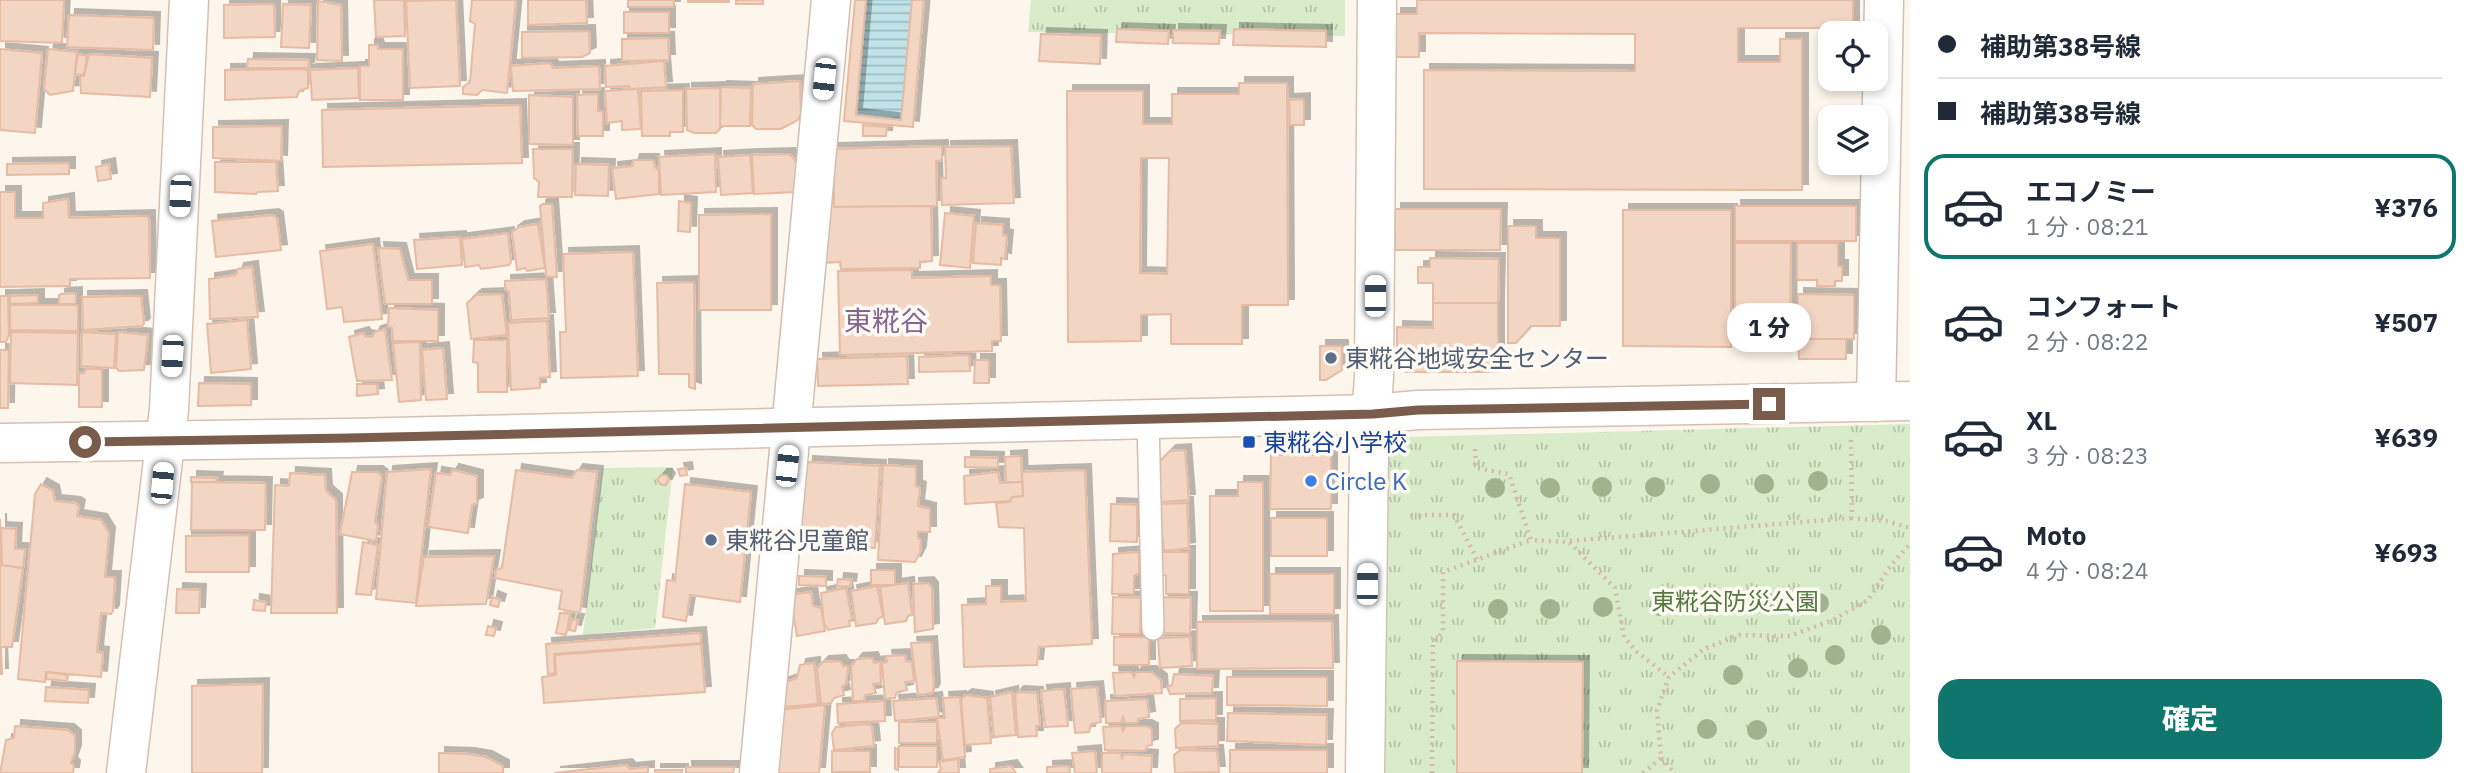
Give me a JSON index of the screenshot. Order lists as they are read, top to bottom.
{
  "districts": ["東糀谷"],
  "parks": ["東糀谷防災公園"],
  "places": {
    "other": ["東糀谷地域安全センター", "Circle K", "東糀谷児童館"],
    "transit": ["東糀谷小学校"]
  },
  "page": {
    "banner": ["補助第38号線", "補助第38号線"],
    "list": [
      {
        "name": "エコノミー",
        "note": "1 分 · 08:21",
        "value": "¥376"
      },
      {
        "name": "コンフォート",
        "note": "2 分 · 08:22",
        "value": "¥507"
      },
      {
        "name": "XL",
        "note": "3 分 · 08:23",
        "value": "¥639"
      },
      {
        "name": "Moto",
        "note": "4 分 · 08:24",
        "value": "¥693"
      }
    ],
    "bubble": "1 分",
    "buttons": "確定"
  }
}
